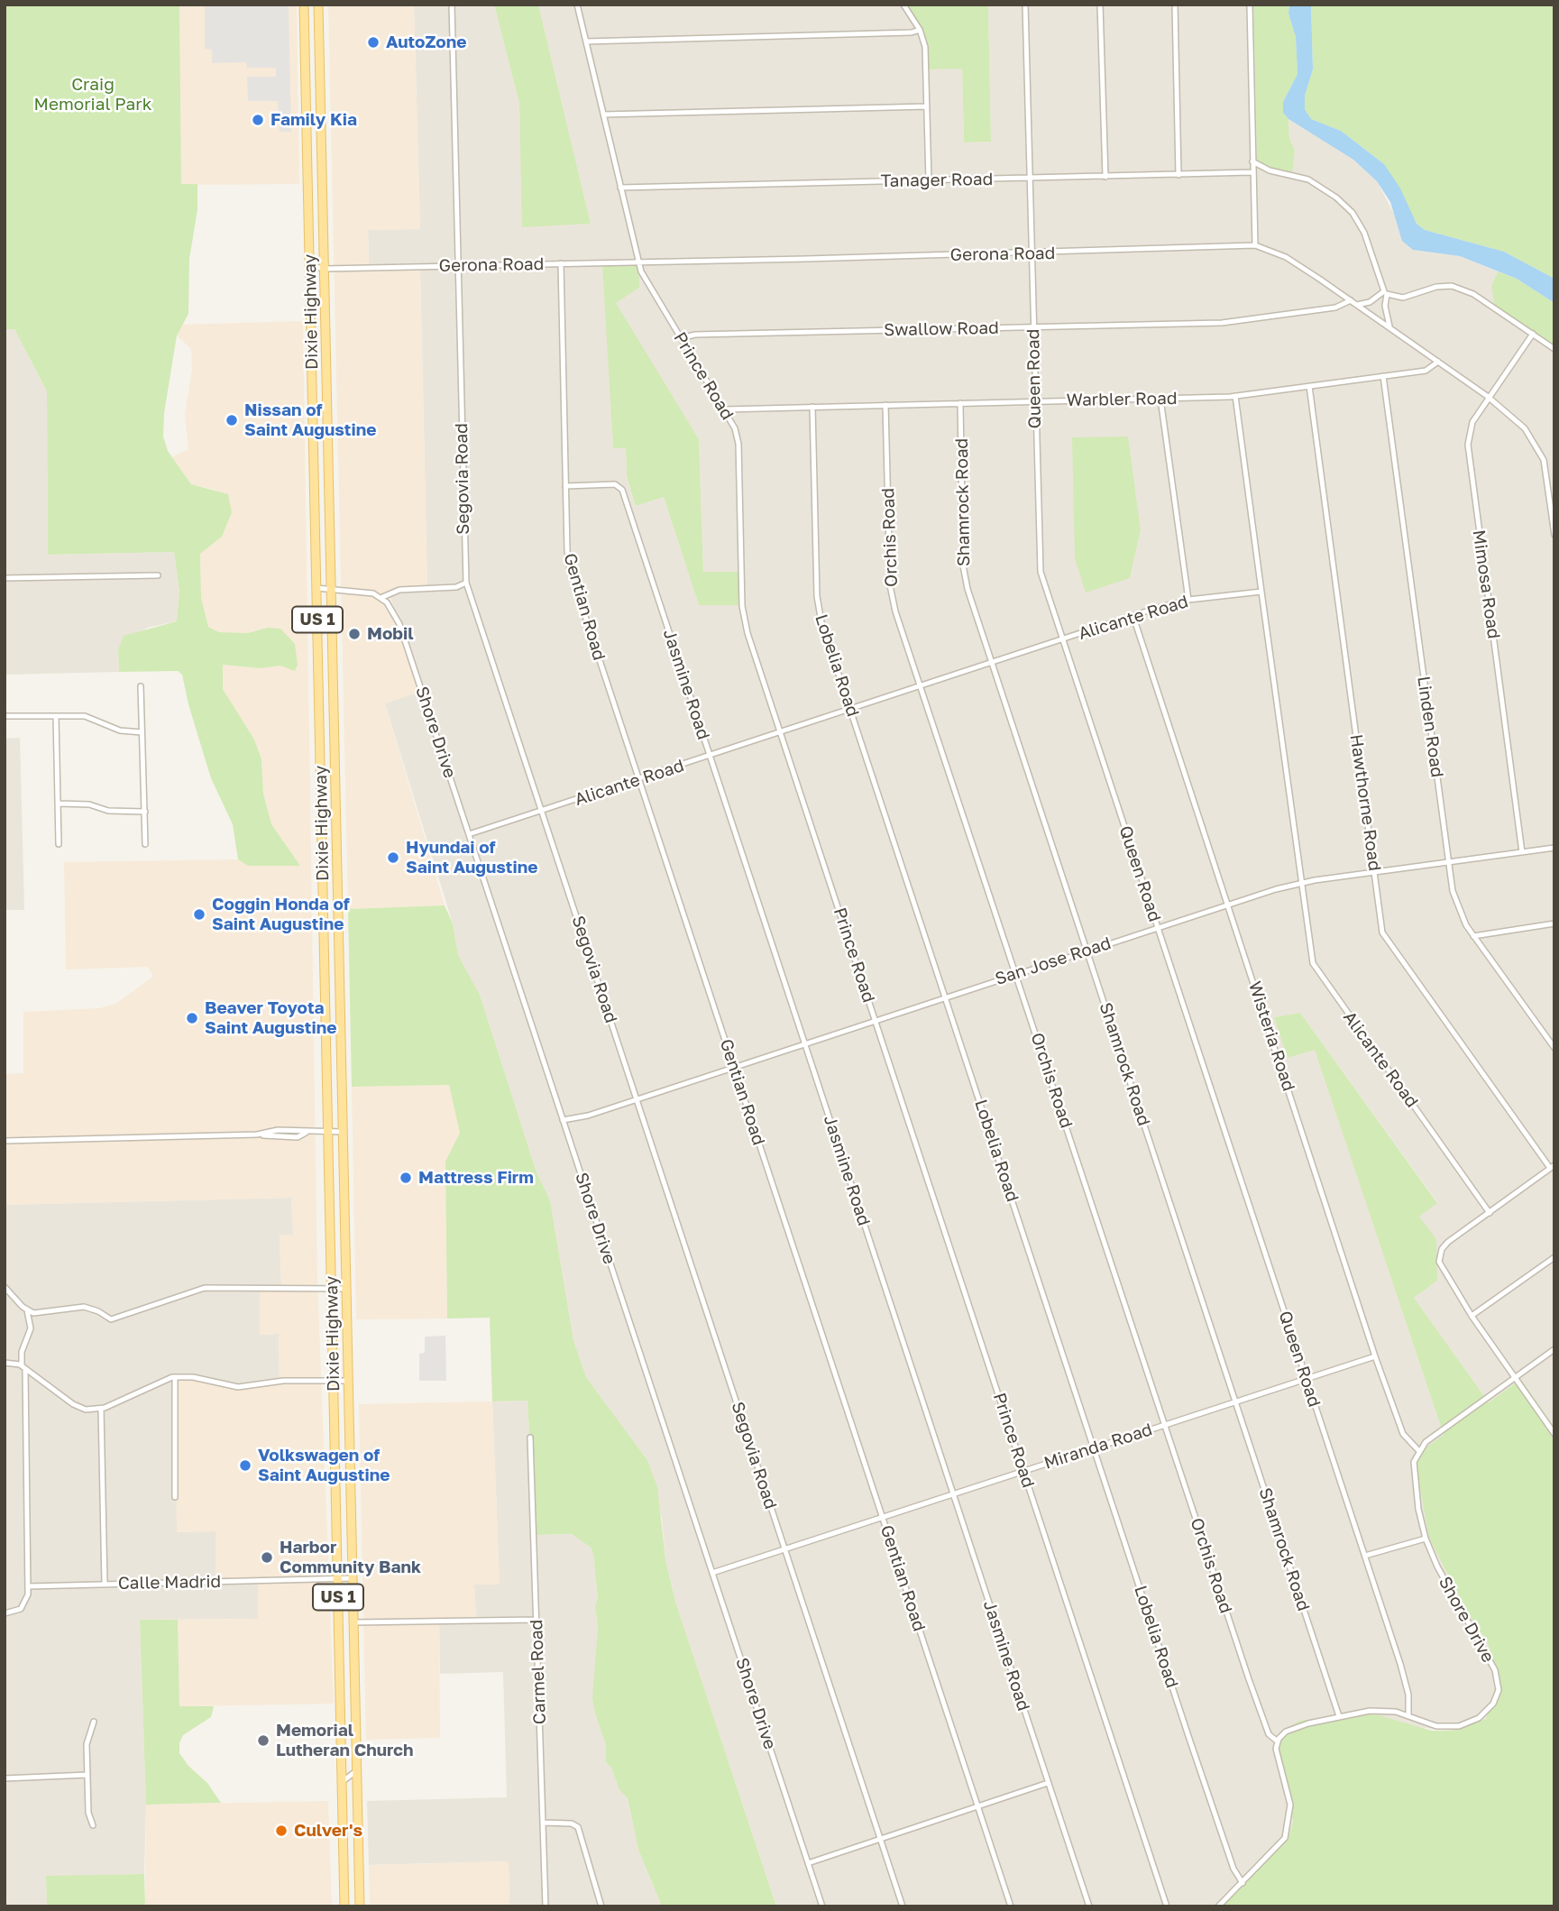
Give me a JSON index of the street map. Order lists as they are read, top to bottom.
{
  "streets": {
    "main road": ["Dixie Highway", "US 1"],
    "street": [
      "Tanager Road",
      "Gerona Road",
      "Swallow Road",
      "Prince Road",
      "Queen Road",
      "Warbler Road",
      "Segovia Road",
      "Shamrock Road",
      "Orchis Road",
      "Mimosa Road",
      "Gentian Road",
      "Alicante Road",
      "Lobelia Road",
      "Jasmine Road",
      "Linden Road",
      "Shore Drive",
      "Hawthorne Road",
      "San Jose Road",
      "Wisteria Road",
      "Miranda Road",
      "Calle Madrid",
      "Carmel Road"
    ]
  },
  "crossings": [
    ["Tanager Road", "Prince Road"],
    ["Tanager Road", "Queen Road"],
    ["Gerona Road", "Dixie Highway"],
    ["Gerona Road", "Swallow Road"],
    ["Gerona Road", "Prince Road"],
    ["Gerona Road", "Queen Road"],
    ["Gerona Road", "Warbler Road"],
    ["Gerona Road", "Segovia Road"],
    ["Gerona Road", "Mimosa Road"],
    ["Gerona Road", "Gentian Road"],
    ["Gerona Road", "US 1"],
    ["Dixie Highway", "Calle Madrid"],
    ["Swallow Road", "Prince Road"],
    ["Swallow Road", "Queen Road"],
    ["Prince Road", "Warbler Road"],
    ["Prince Road", "Alicante Road"],
    ["Prince Road", "San Jose Road"],
    ["Prince Road", "Miranda Road"],
    ["Queen Road", "Warbler Road"],
    ["Queen Road", "Alicante Road"],
    ["Queen Road", "Shore Drive"],
    ["Queen Road", "San Jose Road"],
    ["Queen Road", "Miranda Road"],
    ["Warbler Road", "Shamrock Road"],
    ["Warbler Road", "Orchis Road"],
    ["Warbler Road", "Lobelia Road"],
    ["Warbler Road", "Linden Road"],
    ["Warbler Road", "Hawthorne Road"],
    ["Segovia Road", "Alicante Road"],
    ["Segovia Road", "San Jose Road"],
    ["Segovia Road", "Miranda Road"],
    ["Shamrock Road", "Alicante Road"],
    ["Shamrock Road", "Shore Drive"],
    ["Shamrock Road", "San Jose Road"],
    ["Shamrock Road", "Miranda Road"],
    ["Orchis Road", "Alicante Road"],
    ["Orchis Road", "Shore Drive"],
    ["Orchis Road", "San Jose Road"],
    ["Orchis Road", "Miranda Road"],
    ["Mimosa Road", "San Jose Road"],
    ["Gentian Road", "Alicante Road"],
    ["Gentian Road", "Jasmine Road"],
    ["Gentian Road", "San Jose Road"],
    ["Gentian Road", "Miranda Road"],
    ["Alicante Road", "Lobelia Road"],
    ["Alicante Road", "Jasmine Road"],
    ["Alicante Road", "Shore Drive"],
    ["Alicante Road", "San Jose Road"],
    ["Alicante Road", "Wisteria Road"],
    ["US 1", "Calle Madrid"],
    ["Lobelia Road", "San Jose Road"],
    ["Lobelia Road", "Miranda Road"],
    ["Jasmine Road", "San Jose Road"],
    ["Jasmine Road", "Miranda Road"],
    ["Linden Road", "San Jose Road"],
    ["Shore Drive", "San Jose Road"],
    ["Shore Drive", "Wisteria Road"],
    ["Shore Drive", "Miranda Road"],
    ["Hawthorne Road", "San Jose Road"],
    ["San Jose Road", "Wisteria Road"],
    ["Wisteria Road", "Miranda Road"]
  ],
  "parks": ["Craig Memorial Park"],
  "places": [
    "AutoZone",
    "Family Kia",
    "Nissan of Saint Augustine",
    "Mobil",
    "Hyundai of Saint Augustine",
    "Coggin Honda of Saint Augustine",
    "Beaver Toyota Saint Augustine",
    "Mattress Firm",
    "Volkswagen of Saint Augustine",
    "Harbor Community Bank",
    "Memorial Lutheran Church",
    "Culver's"
  ]
}
